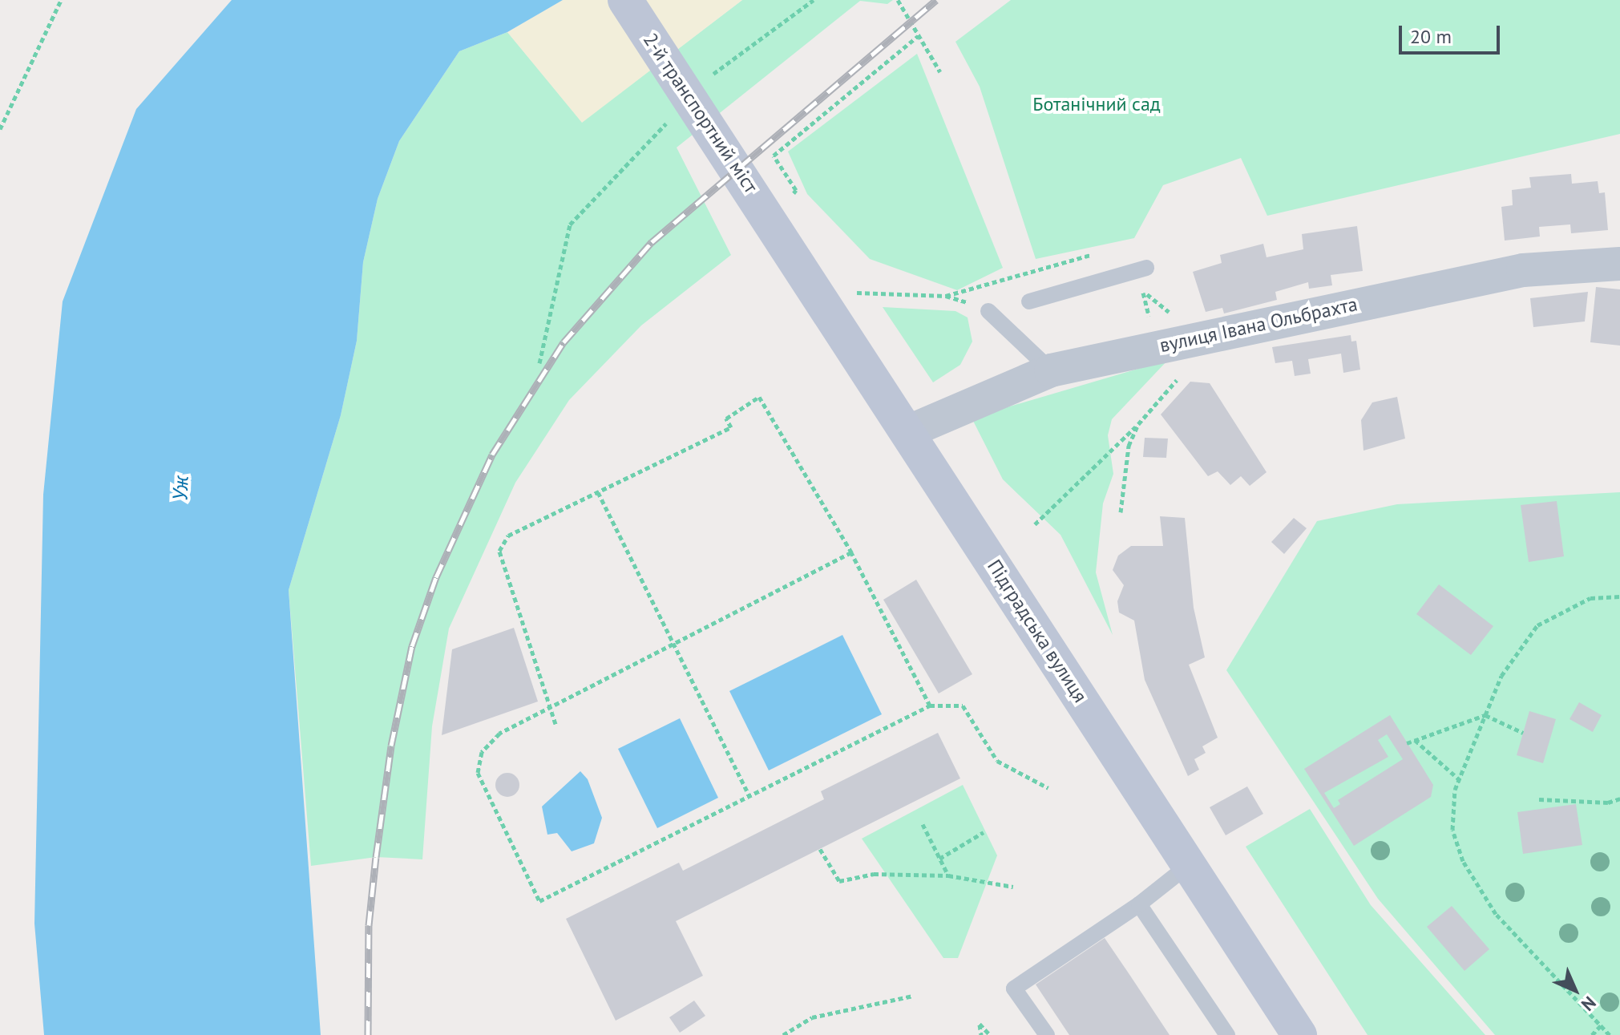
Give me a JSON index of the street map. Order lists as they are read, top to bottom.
{
  "streets": {
    "main road": ["2-й транспортний міст", "Підградська вулиця"],
    "street": ["вулиця Івана Ольбрахта"]
  },
  "crossings": [
    ["2-й транспортний міст", "Підградська вулиця"],
    ["вулиця Івана Ольбрахта", "Підградська вулиця"]
  ],
  "water": ["Уж"],
  "parks": ["Ботанічний сад"],
  "scale_bar": "20 m",
  "north": "bottom right"
}
